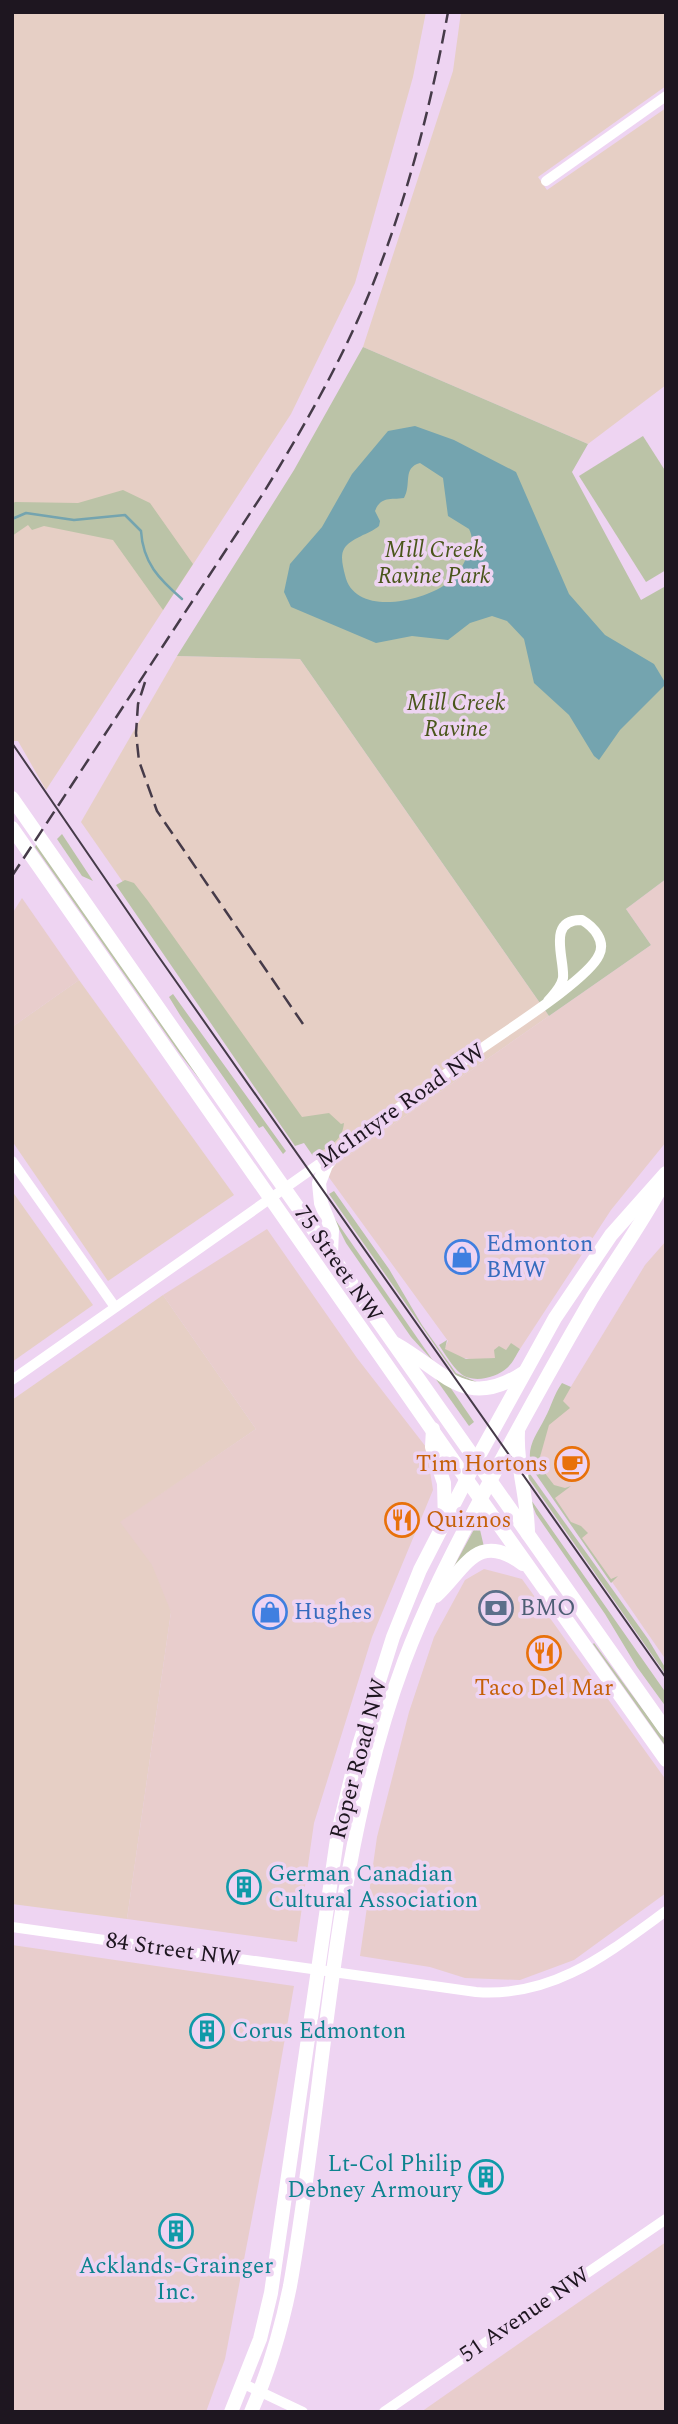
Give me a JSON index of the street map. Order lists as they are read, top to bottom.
{
  "streets": {
    "main road": ["75 Street NW", "Roper Road NW"],
    "street": ["McIntyre Road NW", "84 Street NW", "51 Avenue NW"]
  },
  "crossings": [
    ["McIntyre Road NW", "75 Street NW"],
    ["75 Street NW", "Roper Road NW"],
    ["Roper Road NW", "84 Street NW"]
  ],
  "parks": ["Mill Creek Ravine Park", "Mill Creek Ravine"],
  "places": {
    "shop": ["Edmonton BMW", "Hughes"],
    "cafe": ["Tim Hortons"],
    "restaurant": ["Quiznos", "Taco Del Mar"],
    "bank": ["BMO"],
    "building": [
      "German Canadian Cultural Association",
      "Corus Edmonton",
      "Lt-Col Philip Debney Armoury",
      "Acklands-Grainger Inc."
    ]
  }
}
